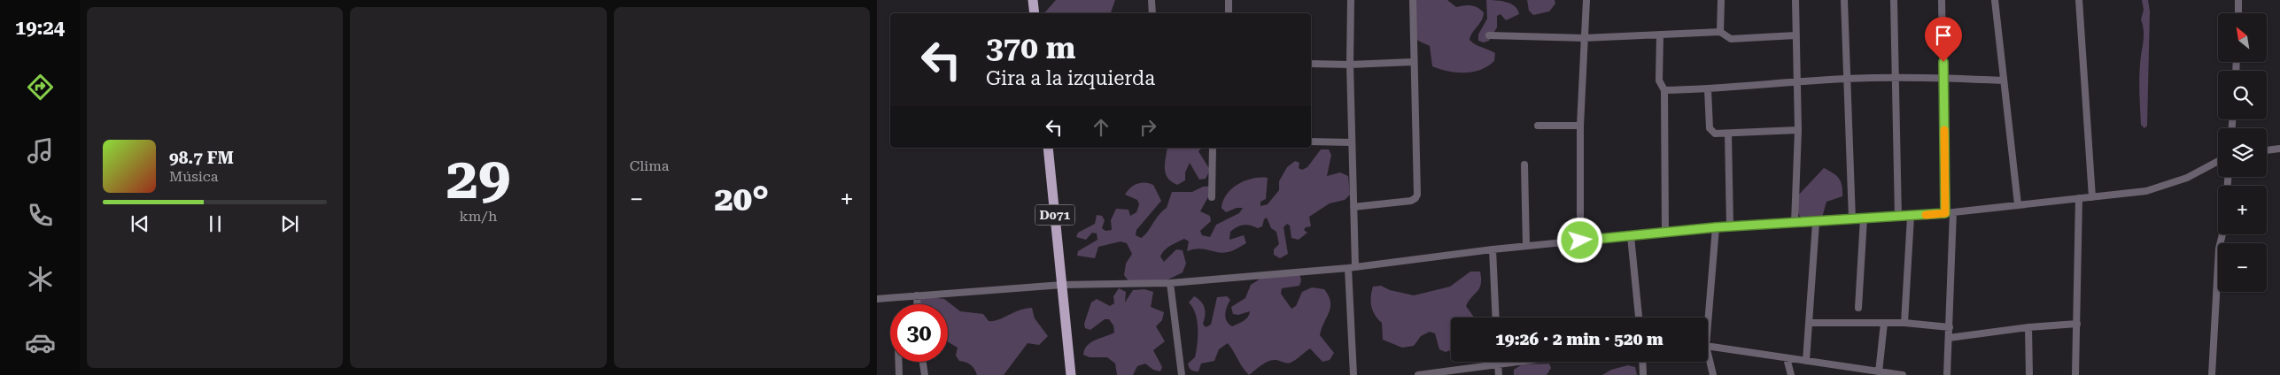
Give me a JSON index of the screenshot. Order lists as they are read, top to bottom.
{
  "streets": {
    "main road": ["D071"]
  },
  "north": "top left",
  "page": {
    "tabs": "19:24",
    "tile": [
      ["29", "km/h"],
      "Clima"
    ],
    "map_buttons": ["+", "−"],
    "turn": ["370 m", "Gira a la izquierda"],
    "song": ["98.7 FM", "Música"],
    "heat": ["−", "20°", "+"],
    "limit": "30",
    "trip": "19:26 · 2 min · 520 m"
  }
}
